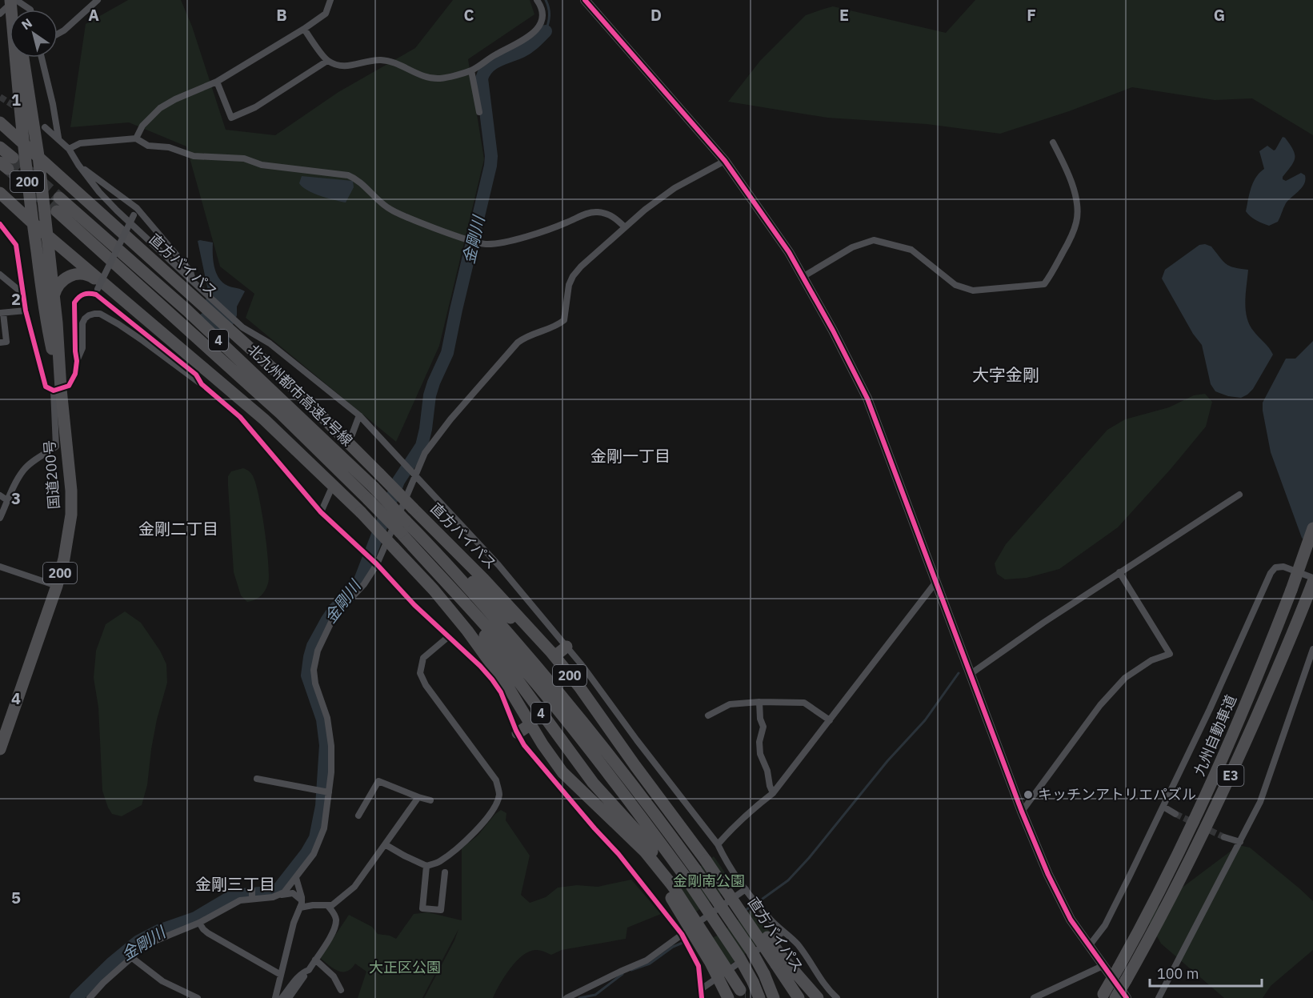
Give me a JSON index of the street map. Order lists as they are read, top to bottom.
{
  "streets": {
    "highway": [
      "200",
      "直方バイパス",
      "4",
      "北九州都市高速4号線",
      "国道200号",
      "九州自動車道",
      "E3"
    ]
  },
  "crossings": [
    ["200", "直方バイパス"],
    ["200", "4"],
    ["200", "国道200号"],
    ["直方バイパス", "4"],
    ["直方バイパス", "国道200号"],
    ["4", "北九州都市高速4号線"]
  ],
  "districts": [
    "大字金剛",
    "金剛一丁目",
    "金剛二丁目",
    "金剛三丁目"
  ],
  "water": ["金剛川"],
  "parks": ["金剛南公園", "大正区公園"],
  "places": ["キッチンアトリエパズル"],
  "scale_bar": "100 m",
  "north": "top left",
  "grid": {
    "columns": [
      "A",
      "B",
      "C",
      "D",
      "E",
      "F",
      "G"
    ],
    "rows": [
      "1",
      "2",
      "3",
      "4",
      "5"
    ]
  }
}
